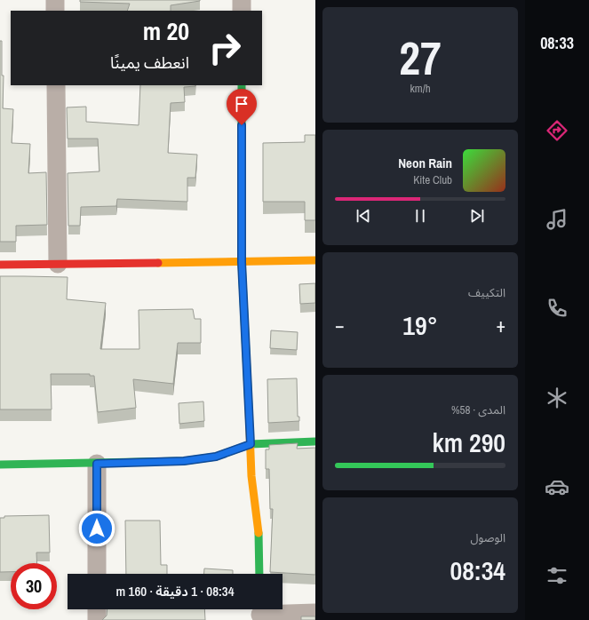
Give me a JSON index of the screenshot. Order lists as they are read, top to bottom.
{
  "page": {
    "tabs": "08:33",
    "tile": [
      ["27", "km/h"],
      "التكييف",
      ["المدى · 58%", "290 km"],
      ["الوصول", "08:34"]
    ],
    "turn": ["20 m", "انعطف يمينًا"],
    "song": ["Neon Rain", "Kite Club"],
    "heat": ["−", "19°", "+"],
    "limit": "30",
    "trip": "08:34 · 1 دقيقة · 160 m"
  }
}
